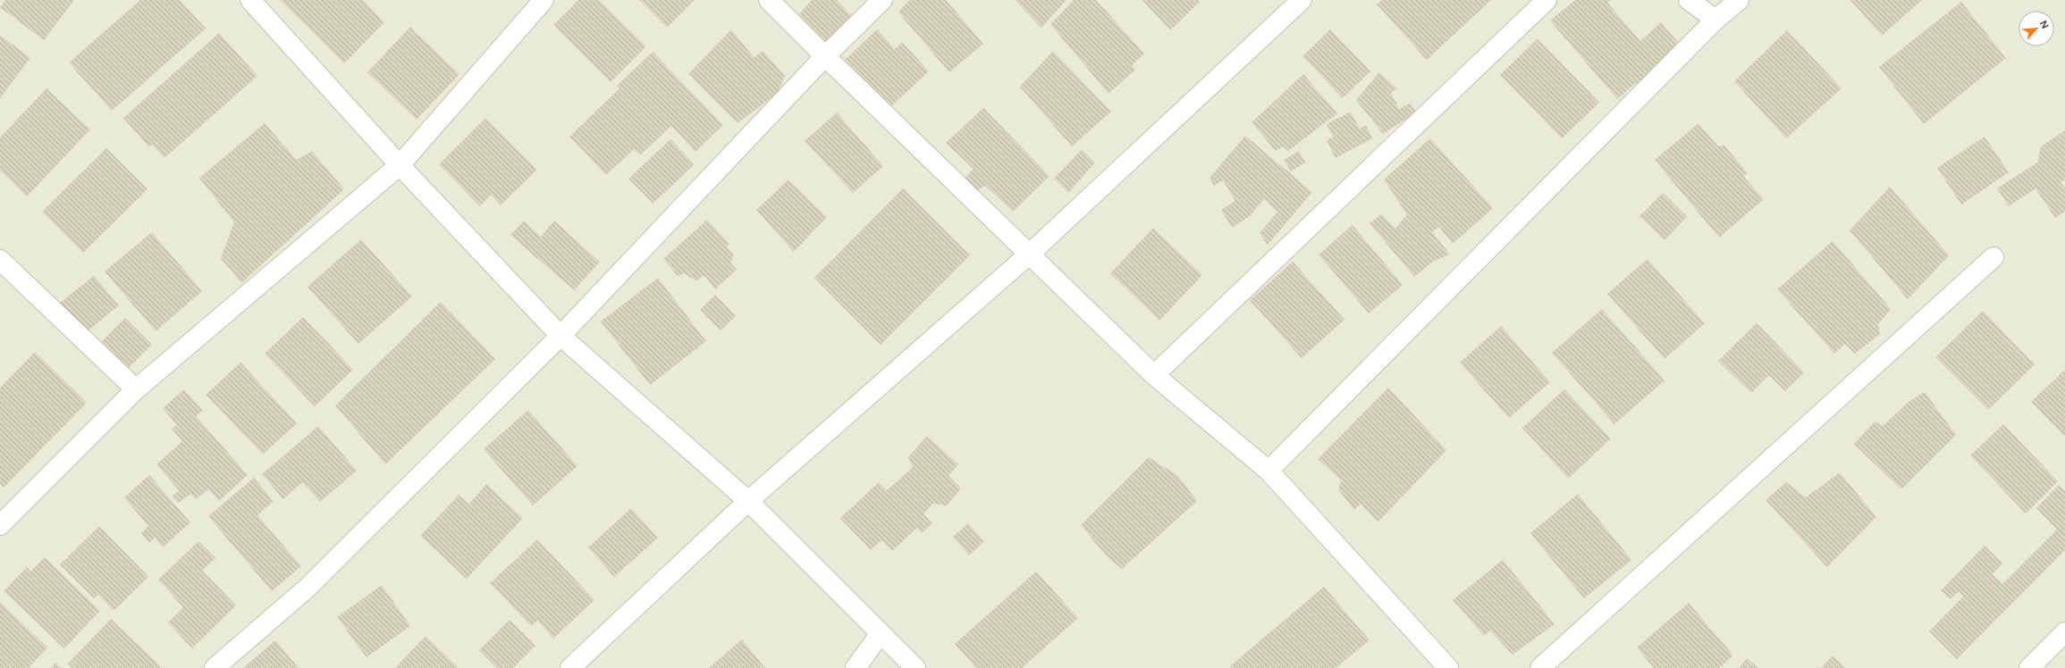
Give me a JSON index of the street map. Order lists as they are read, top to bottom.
{
  "north": "top right"
}
